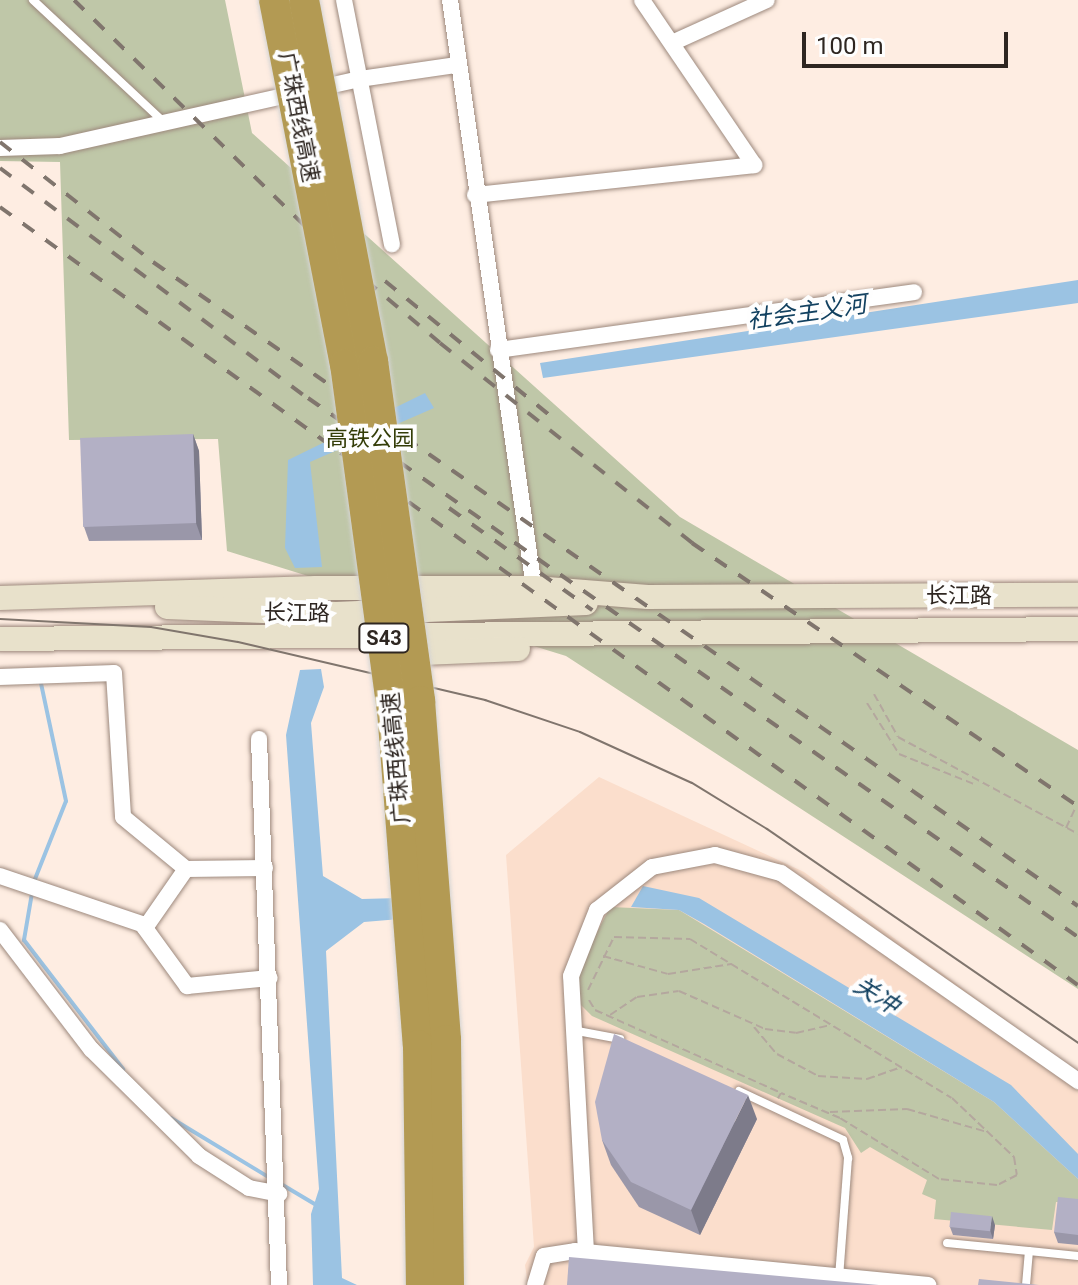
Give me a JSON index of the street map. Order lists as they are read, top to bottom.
{
  "streets": {
    "highway": ["广珠西线高速", "S43"],
    "main road": ["长江路"]
  },
  "water": ["社会主义河", "关冲"],
  "parks": ["高铁公园"],
  "scale_bar": "100 m"
}
